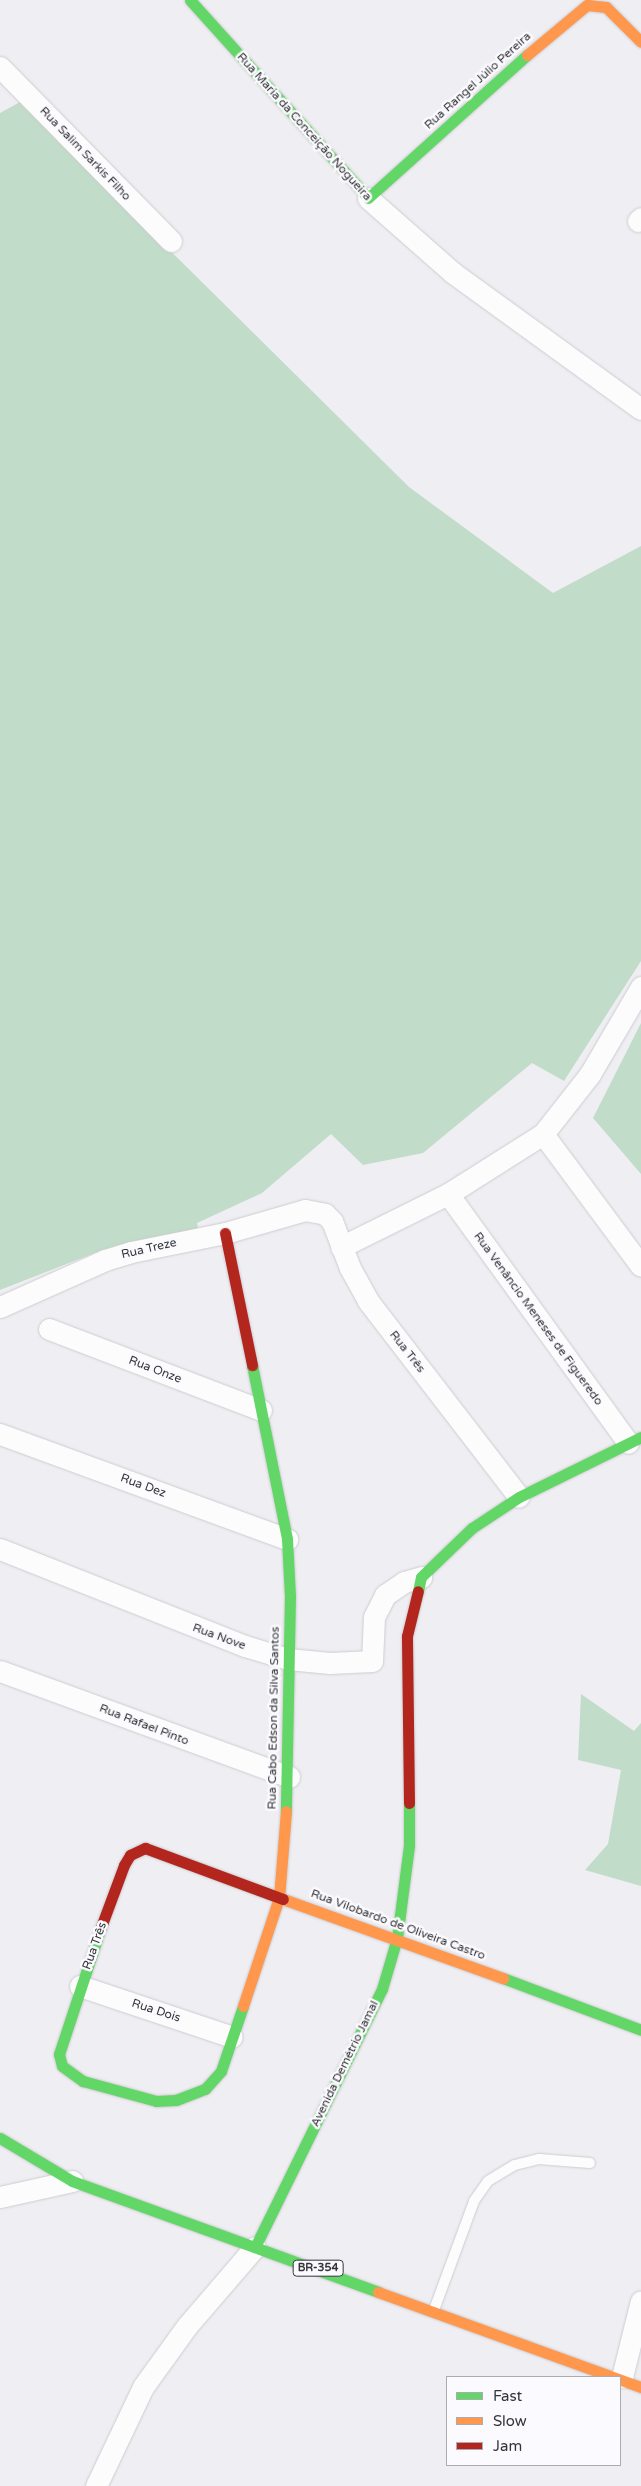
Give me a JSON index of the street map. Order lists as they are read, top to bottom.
{
  "streets": {
    "main road": [
      "Rua Rangel Júlio Pereira",
      "Rua Maria da Conceição Nogueira",
      "Rua Três",
      "Rua Cabo Edson da Silva Santos",
      "Rua Vilobardo de Oliveira Castro",
      "Avenida Demétrio Jamal",
      "BR-354"
    ],
    "street": [
      "Rua Salim Sarkis Filho",
      "Rua Treze",
      "Rua Venâncio Meneses de Figueredo",
      "Rua Onze",
      "Rua Dez",
      "Rua Nove",
      "Rua Rafael Pinto",
      "Rua Dois"
    ]
  },
  "crossings": [
    ["Rua Rangel Júlio Pereira", "Rua Maria da Conceição Nogueira"],
    ["Rua Treze", "Rua Três"],
    ["Rua Treze", "Rua Cabo Edson da Silva Santos"],
    ["Rua Três", "Rua Cabo Edson da Silva Santos"],
    ["Rua Três", "Rua Vilobardo de Oliveira Castro"],
    ["Rua Três", "Rua Dois"],
    ["Rua Onze", "Rua Cabo Edson da Silva Santos"],
    ["Rua Dez", "Rua Cabo Edson da Silva Santos"],
    ["Rua Nove", "Rua Cabo Edson da Silva Santos"],
    ["Rua Nove", "Avenida Demétrio Jamal"],
    ["Rua Cabo Edson da Silva Santos", "Rua Rafael Pinto"],
    ["Rua Cabo Edson da Silva Santos", "Rua Vilobardo de Oliveira Castro"],
    ["Rua Cabo Edson da Silva Santos", "Rua Dois"],
    ["Rua Vilobardo de Oliveira Castro", "Avenida Demétrio Jamal"],
    ["Avenida Demétrio Jamal", "BR-354"]
  ],
  "legend": ["Fast", "Slow", "Jam"]
}
